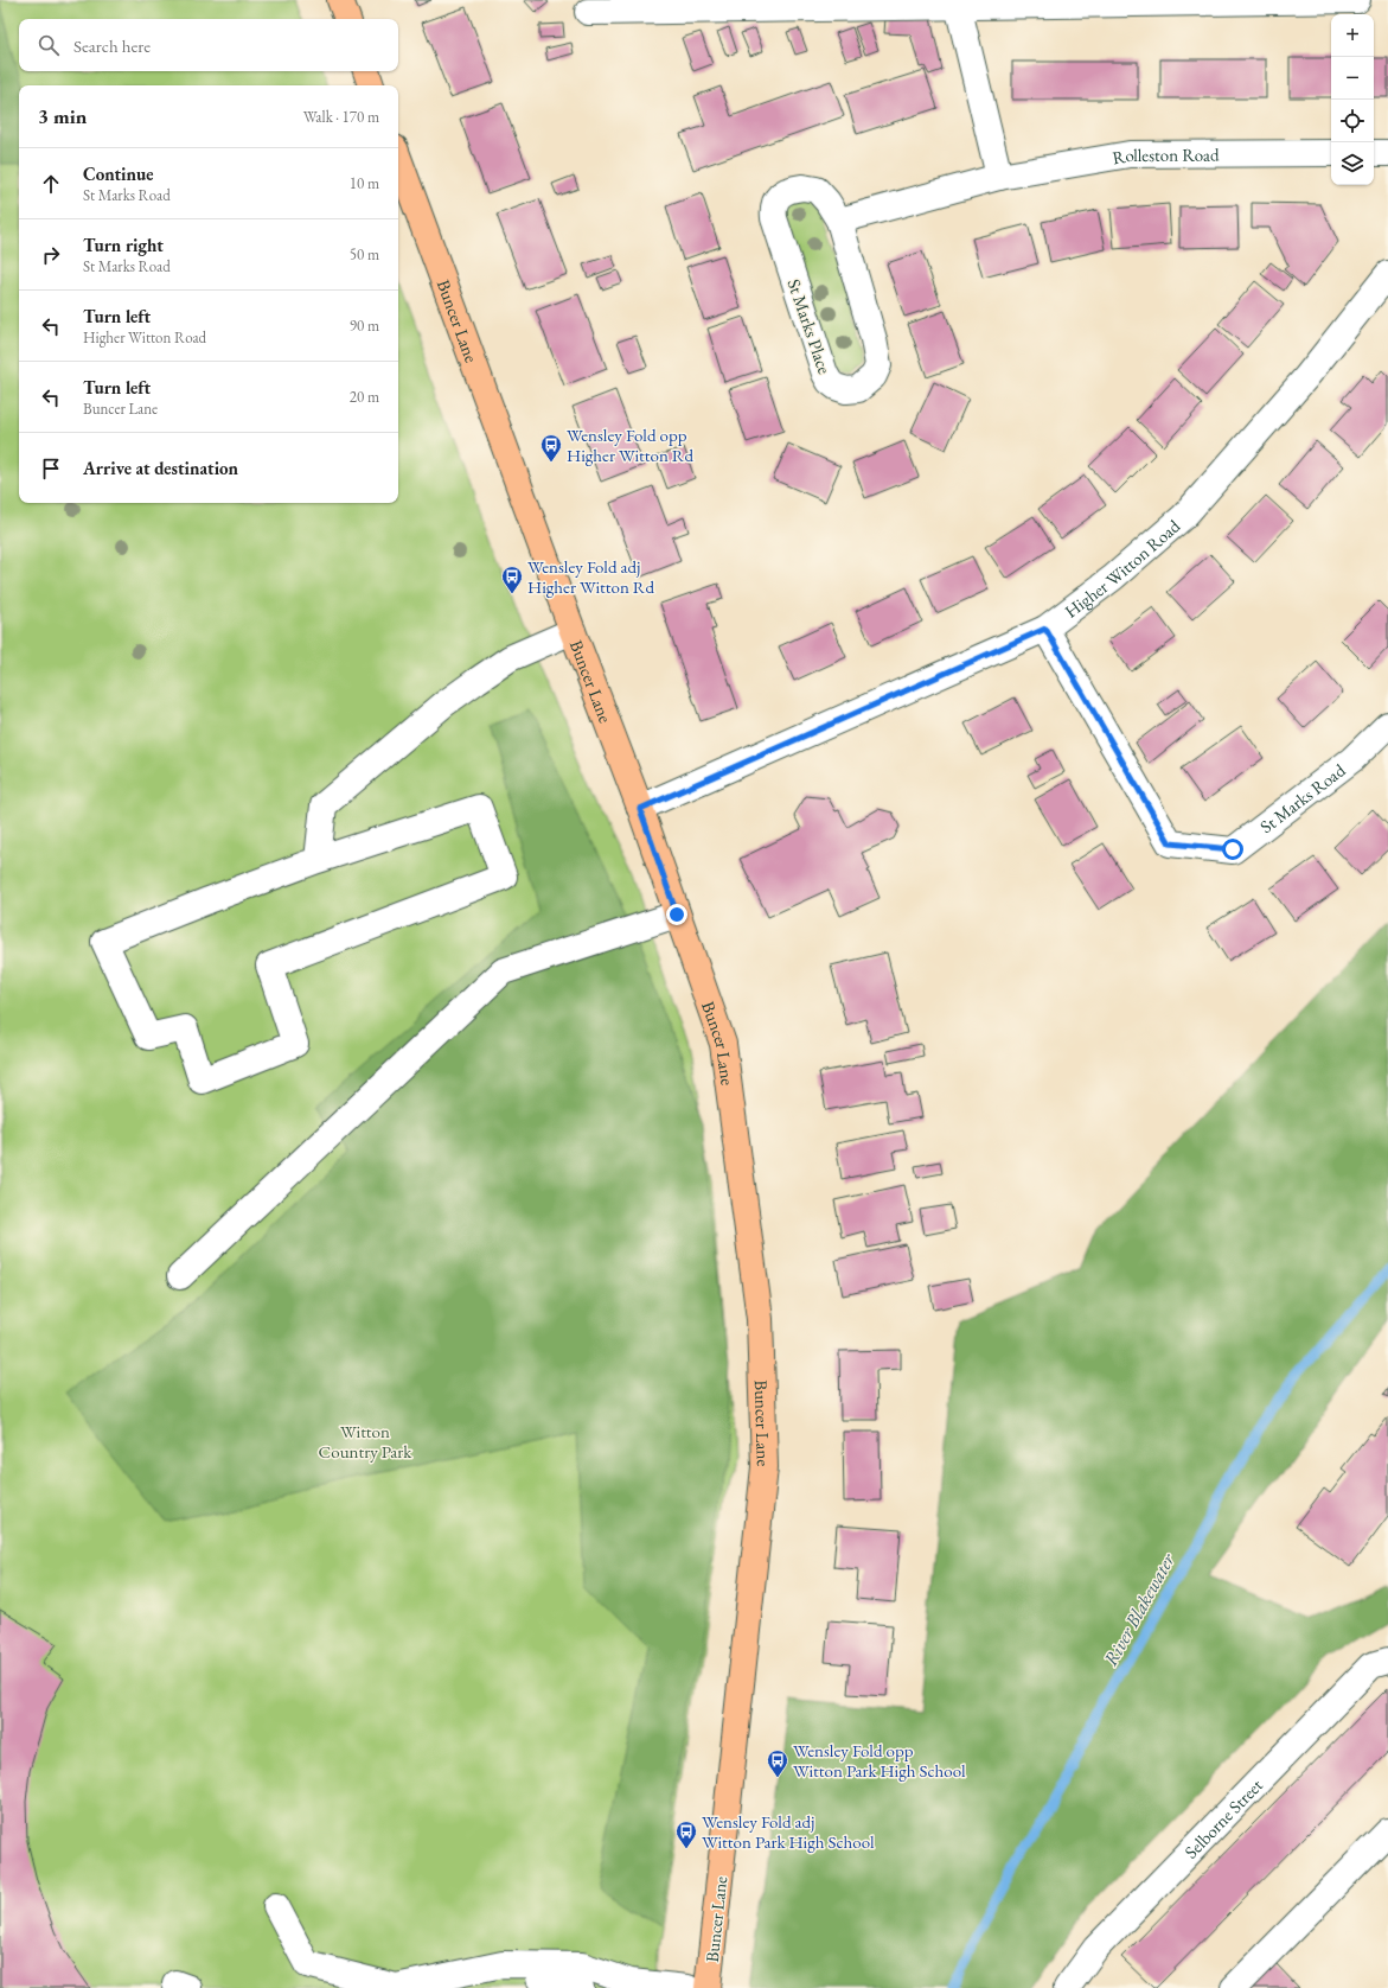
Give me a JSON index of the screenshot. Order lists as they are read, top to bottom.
{
  "streets": {
    "main road": ["Buncer Lane"],
    "street": [
      "Rolleston Road",
      "St Marks Place",
      "Higher Witton Road",
      "St Marks Road",
      "Selborne Street"
    ]
  },
  "crossings": [
    ["Rolleston Road", "St Marks Place"],
    ["Buncer Lane", "Higher Witton Road"],
    ["Higher Witton Road", "St Marks Road"]
  ],
  "water": ["River Blakewater"],
  "parks": ["Witton Country Park"],
  "places": {
    "bus stop": [
      "Wensley Fold opp Higher Witton Rd",
      "Wensley Fold adj Higher Witton Rd",
      "Wensley Fold opp Witton Park High School",
      "Wensley Fold adj Witton Park High School"
    ]
  },
  "page": {
    "map_buttons": ["+", "−"],
    "search": "Search here",
    "heading": ["3 min", "Walk · 170 m"],
    "list": [
      ["Continue", "St Marks Road", "10 m"],
      ["Turn right", "St Marks Road", "50 m"],
      ["Turn left", "Higher Witton Road", "90 m"],
      ["Turn left", "Buncer Lane", "20 m"],
      "Arrive at destination"
    ]
  }
}
